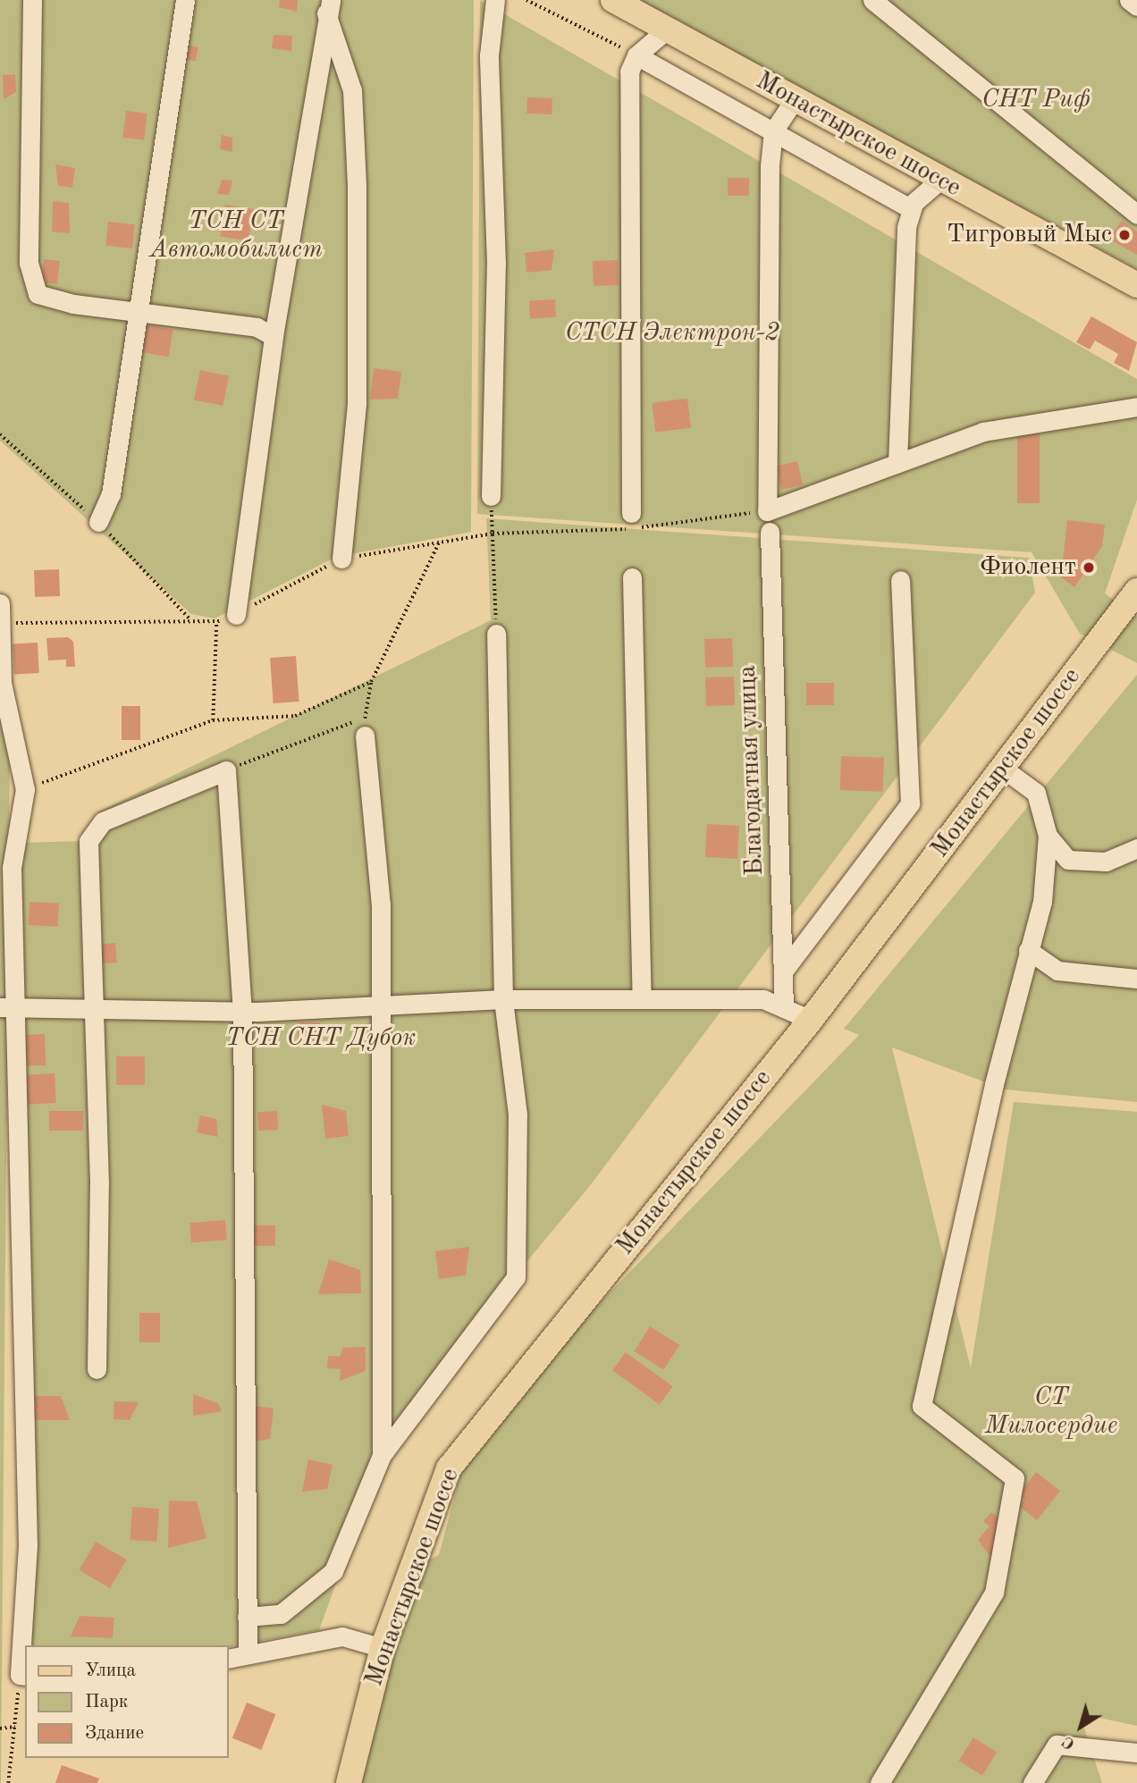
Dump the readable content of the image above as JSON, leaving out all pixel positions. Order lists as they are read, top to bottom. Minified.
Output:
{"streets":{"main road":["Монастырское шоссе"],"street":["Благодатная улица"]},"parks":["СНТ Риф","ТСН СТ Автомобилист","СТСН Электрон-2","ТСН СНТ Дубок","СТ Милосердие"],"places":["Тигровый Мыс","Фиолент"],"legend":["Улица","Парк","Здание"],"north":"bottom left"}
